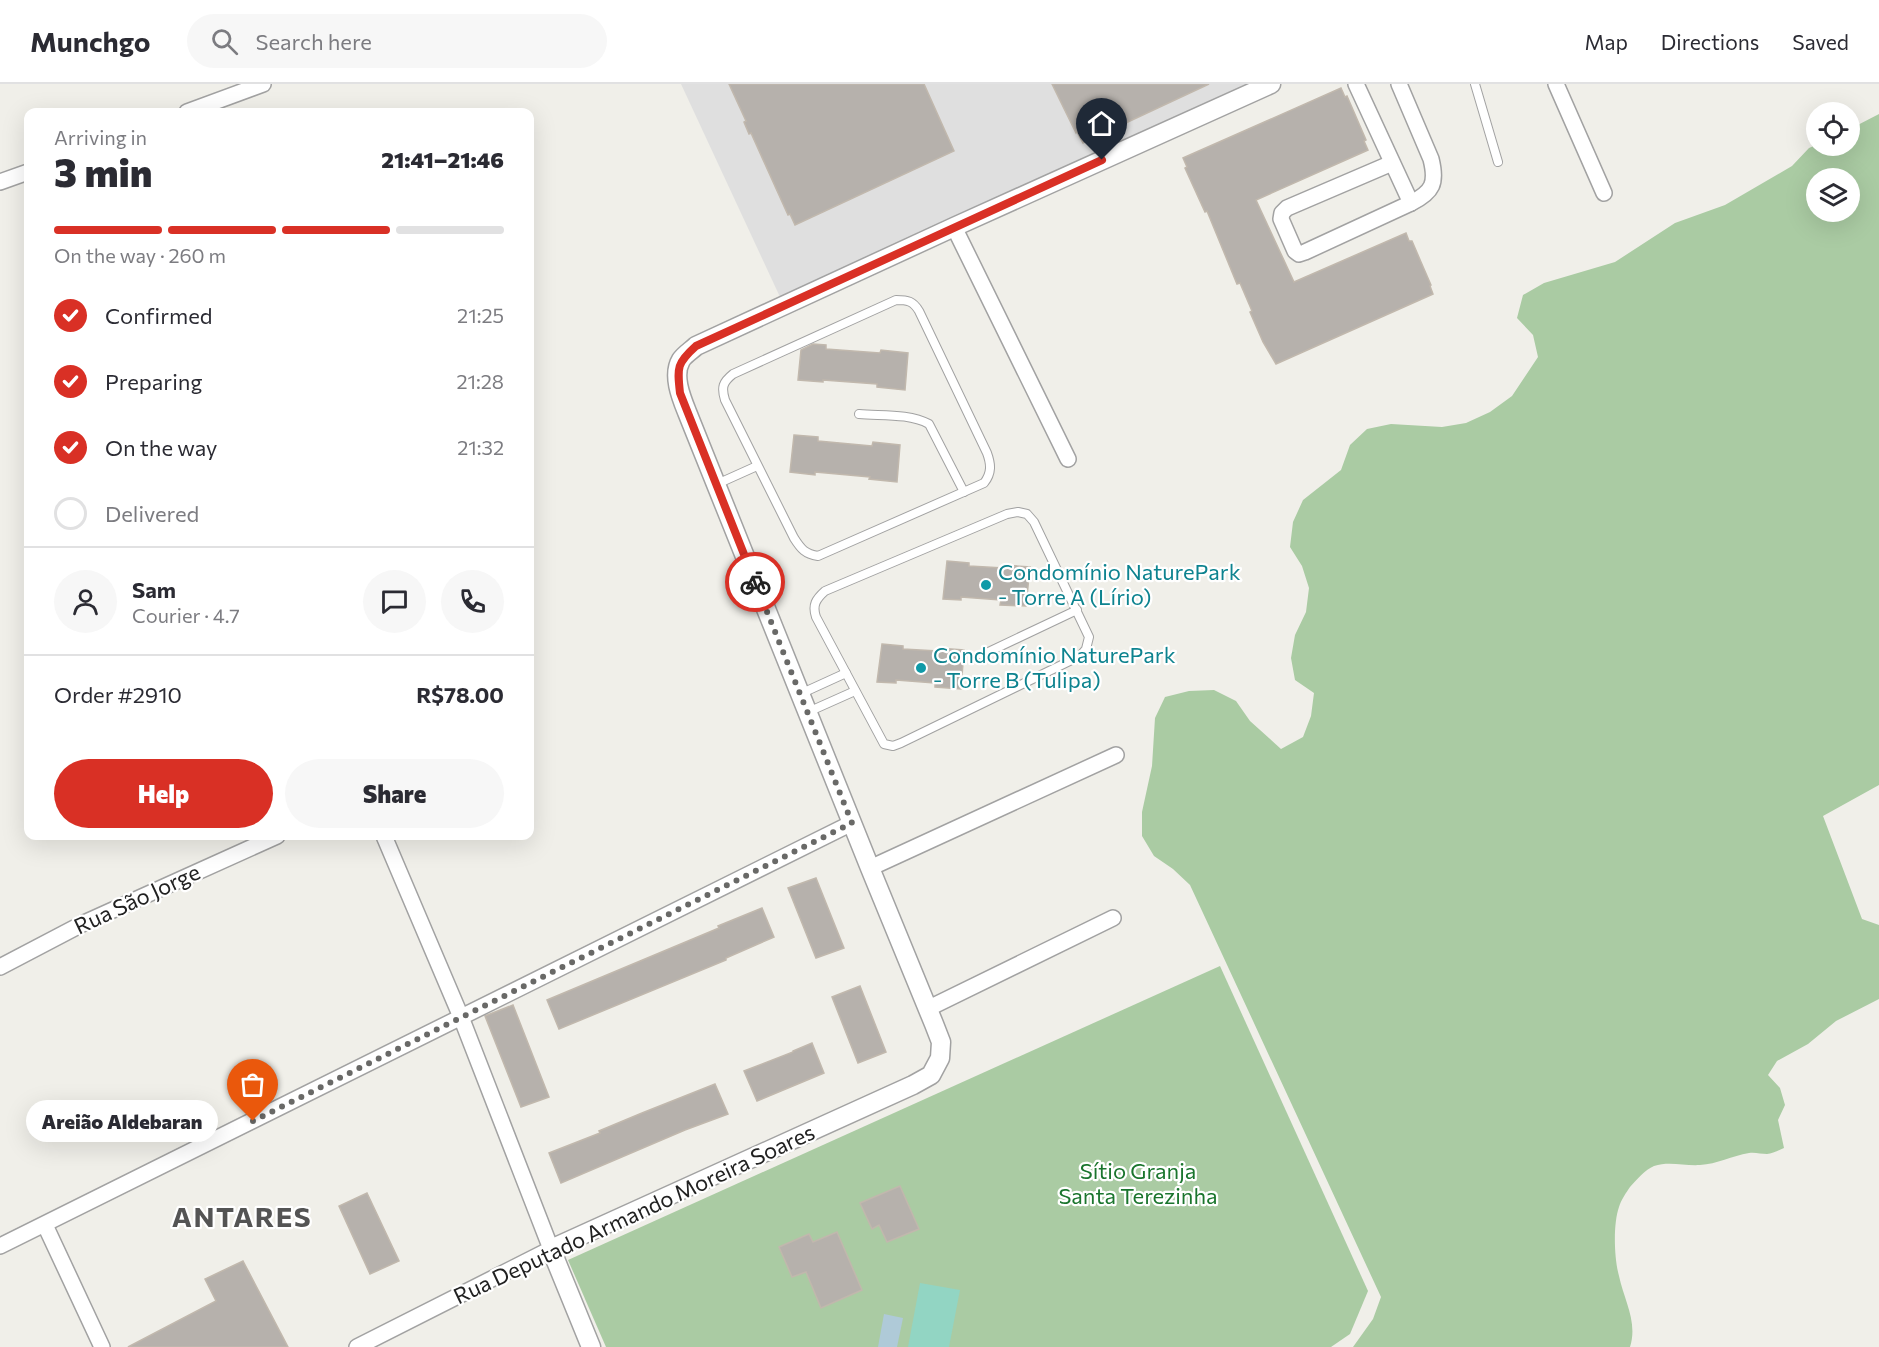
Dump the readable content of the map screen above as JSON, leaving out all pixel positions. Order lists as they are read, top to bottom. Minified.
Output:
{"streets":{"street":["Rua São Jorge","Rua Deputado Armando Moreira Soares"]},"districts":["ANTARES"],"parks":["Sítio Granja Santa Terezinha"],"places":["Condomínio NaturePark - Torre A (Lírio)","Condomínio NaturePark - Torre B (Tulipa)","Areião Aldebaran"],"page":{"header":"Munchgo","search":"Search here","nav":["Map","Directions","Saved"],"heading":["3 min","Arriving in","21:41–21:46"],"panel":["Sam","Courier · 4.7","Order #2910","R$78.00"],"bar":"On the way · 260 m","list":[["Confirmed","21:25"],["Preparing","21:28"],["On the way","21:32"],"Delivered"],"buttons":["Help","Share"],"bubble":"Areião Aldebaran"}}
